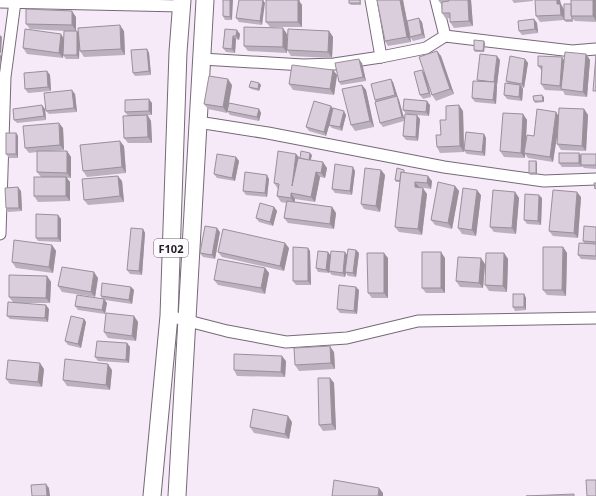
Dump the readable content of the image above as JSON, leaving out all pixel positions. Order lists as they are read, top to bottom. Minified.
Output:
{"streets":{"main road":["F102"]}}
